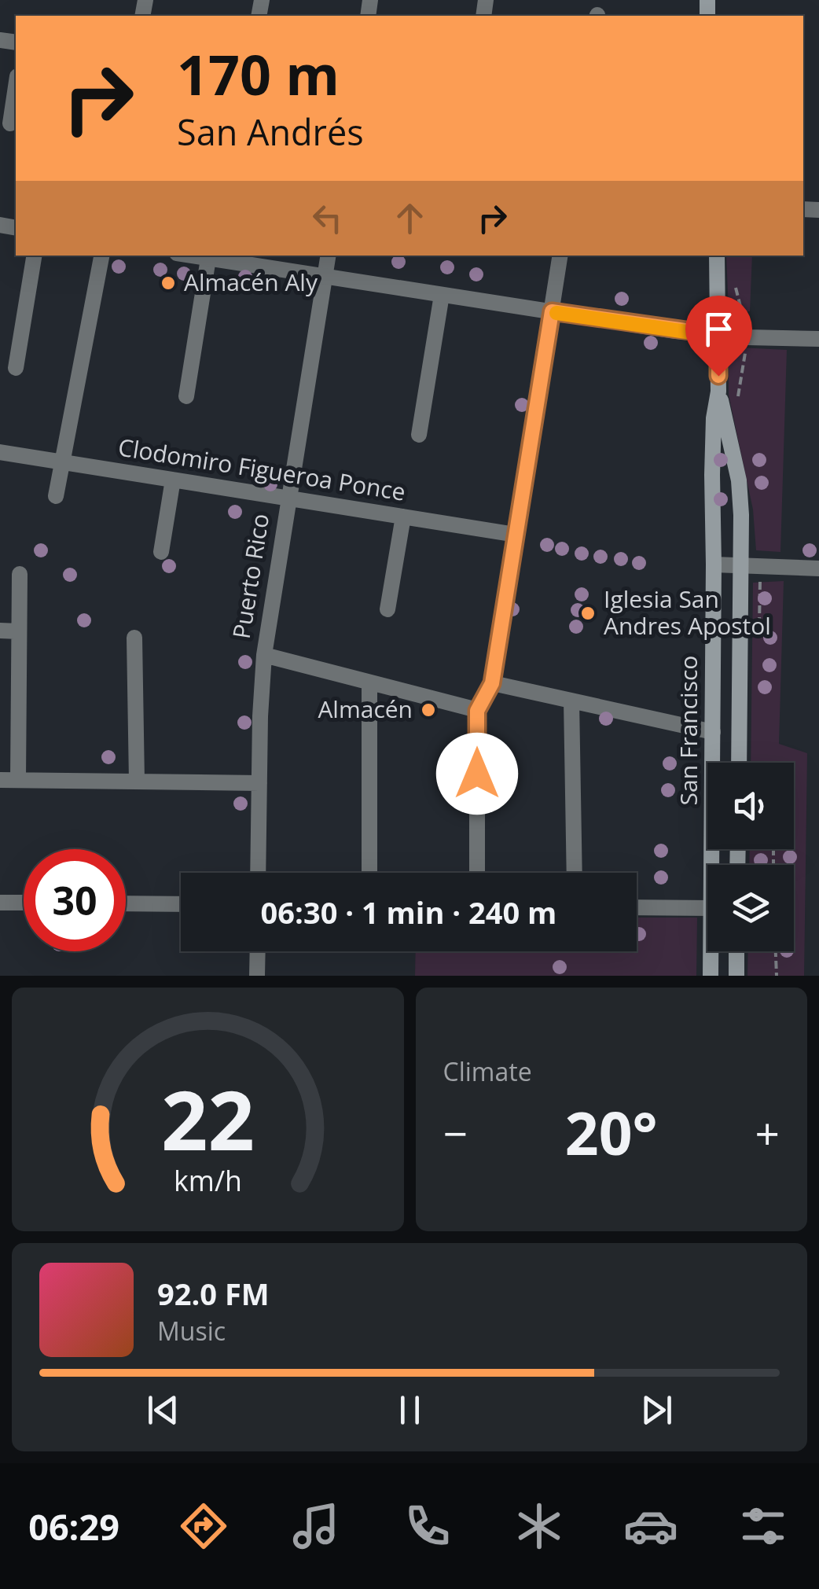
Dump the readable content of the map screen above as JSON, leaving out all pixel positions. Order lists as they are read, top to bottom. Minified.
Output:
{"streets":{"main road":["San Francisco"],"street":["Clodomiro Figueroa Ponce","Puerto Rico"]},"crossings":[["Clodomiro Figueroa Ponce","Puerto Rico"]],"places":["Almacén Aly","Iglesia San Andres Apostol","Almacén"],"page":{"turn":["170 m","San Andrés"],"limit":"30","trip":"06:30 · 1 min · 240 m","tile":"Climate","heat":["−","20°","+"],"song":["92.0 FM","Music"],"tabs":"06:29","gauge":["22","km/h"]}}
